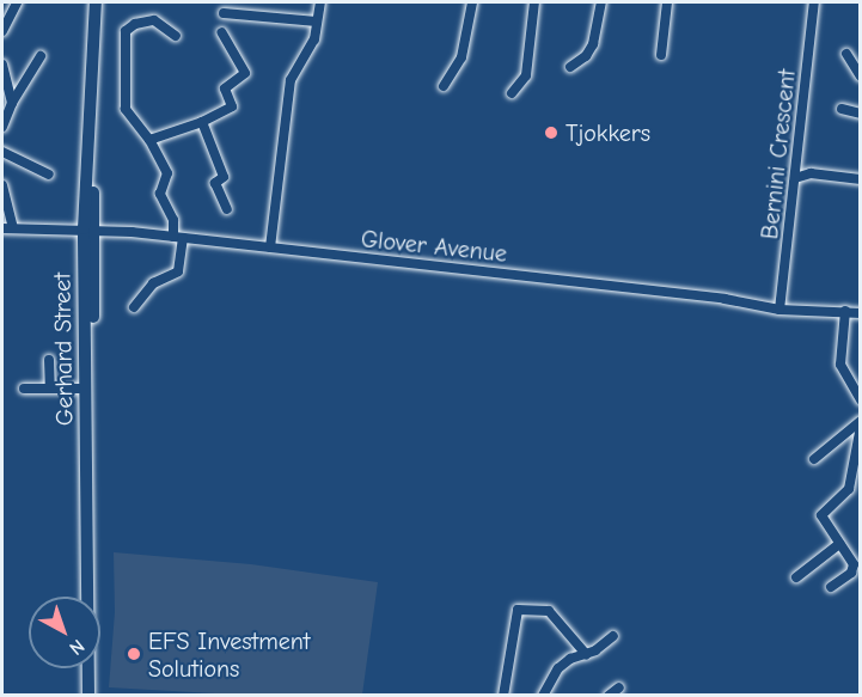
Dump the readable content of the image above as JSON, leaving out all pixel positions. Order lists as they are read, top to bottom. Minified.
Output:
{"streets":{"street":["Bernini Crescent","Glover Avenue","Gerhard Street"]},"crossings":[["Bernini Crescent","Glover Avenue"],["Glover Avenue","Gerhard Street"]],"places":["Tjokkers","EFS Investment Solutions"],"north":"bottom right"}
